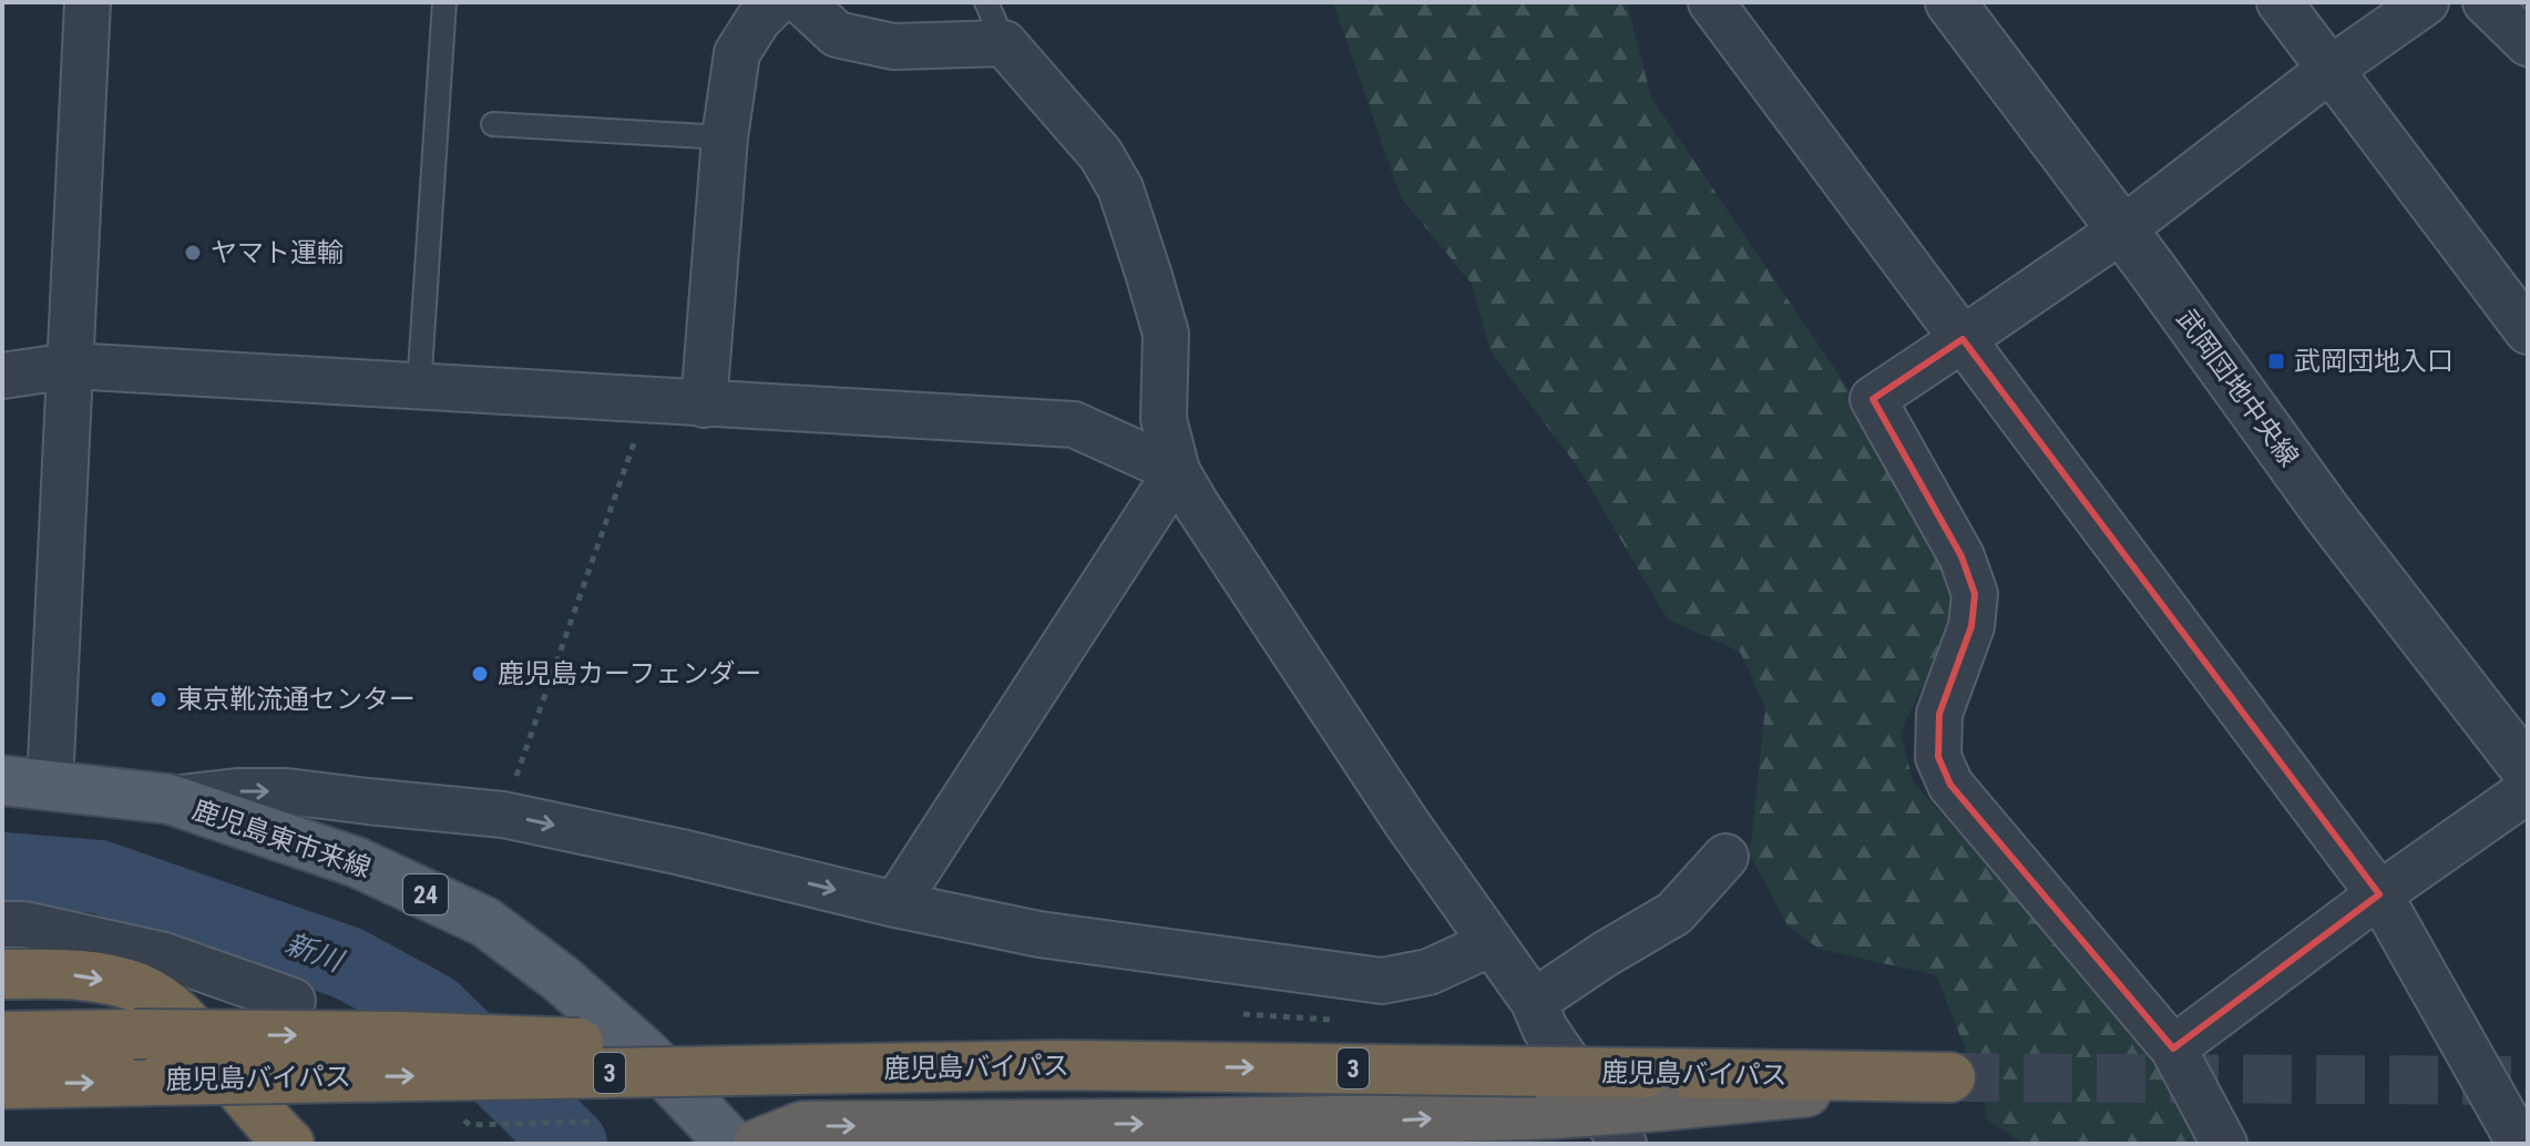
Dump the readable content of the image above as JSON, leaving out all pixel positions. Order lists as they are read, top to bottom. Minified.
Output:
{"streets":{"highway":["鹿児島バイパス","3"],"main road":["鹿児島東市来線","24"],"street":["武岡団地中央線"]},"water":["新川"],"places":{"other":["ヤマト運輸","鹿児島カーフェンダー","東京靴流通センター"],"transit":["武岡団地入口"]}}
